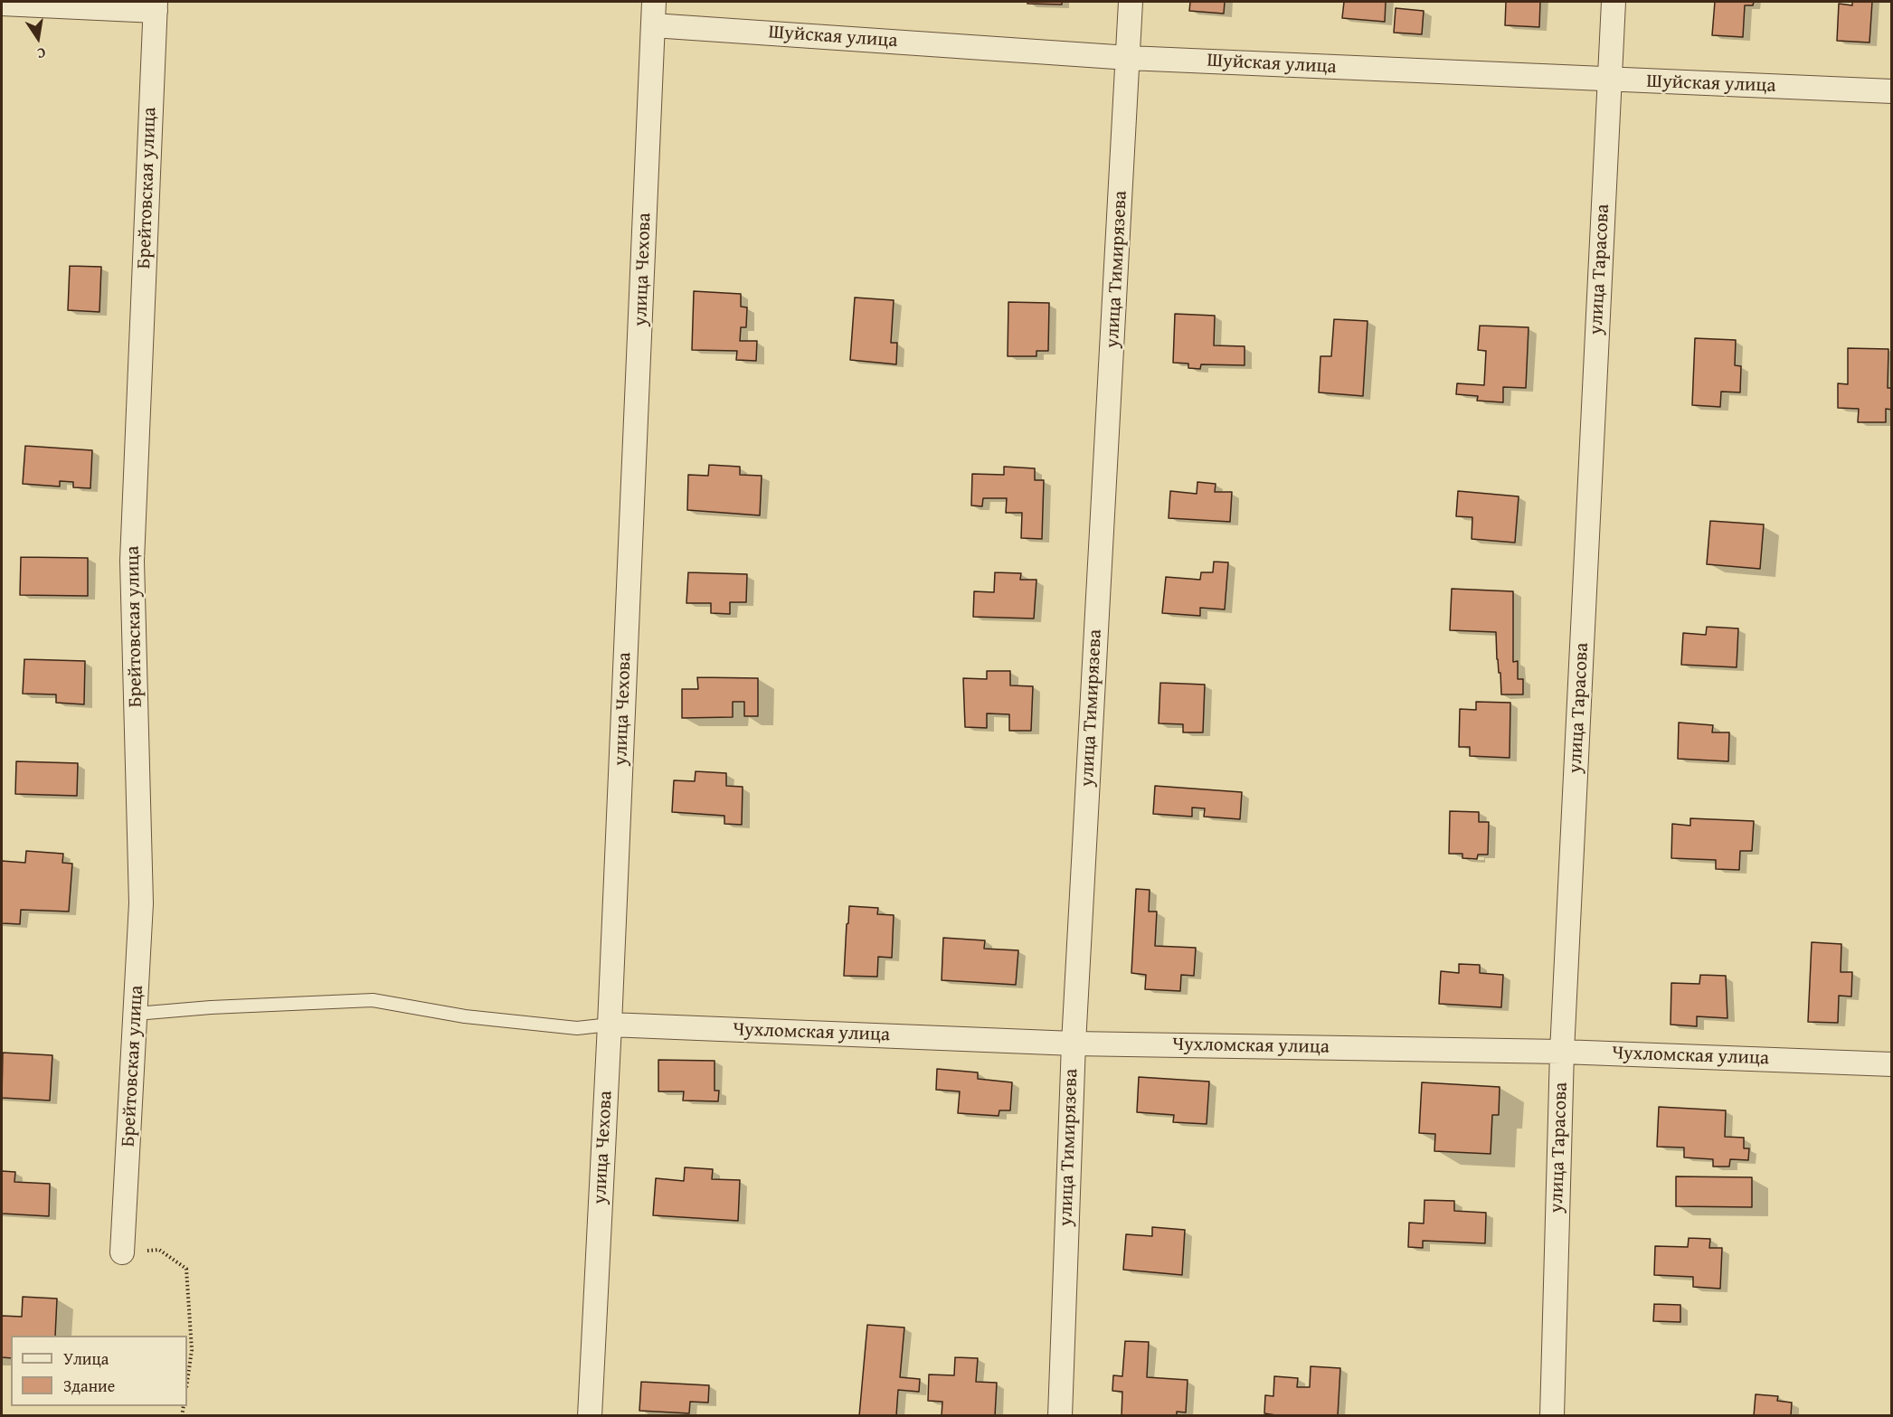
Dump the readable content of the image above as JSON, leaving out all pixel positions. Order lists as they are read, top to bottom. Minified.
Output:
{"streets":{"street":["Шуйская улица","Брейтовская улица","улица Чехова","улица Тимирязева","улица Тарасова","Чухломская улица"]},"crossings":[["Шуйская улица","улица Чехова"],["Шуйская улица","улица Тимирязева"],["Шуйская улица","улица Тарасова"],["улица Чехова","Чухломская улица"],["улица Тимирязева","Чухломская улица"],["улица Тарасова","Чухломская улица"]],"legend":["Улица","Здание"],"north":"bottom"}
